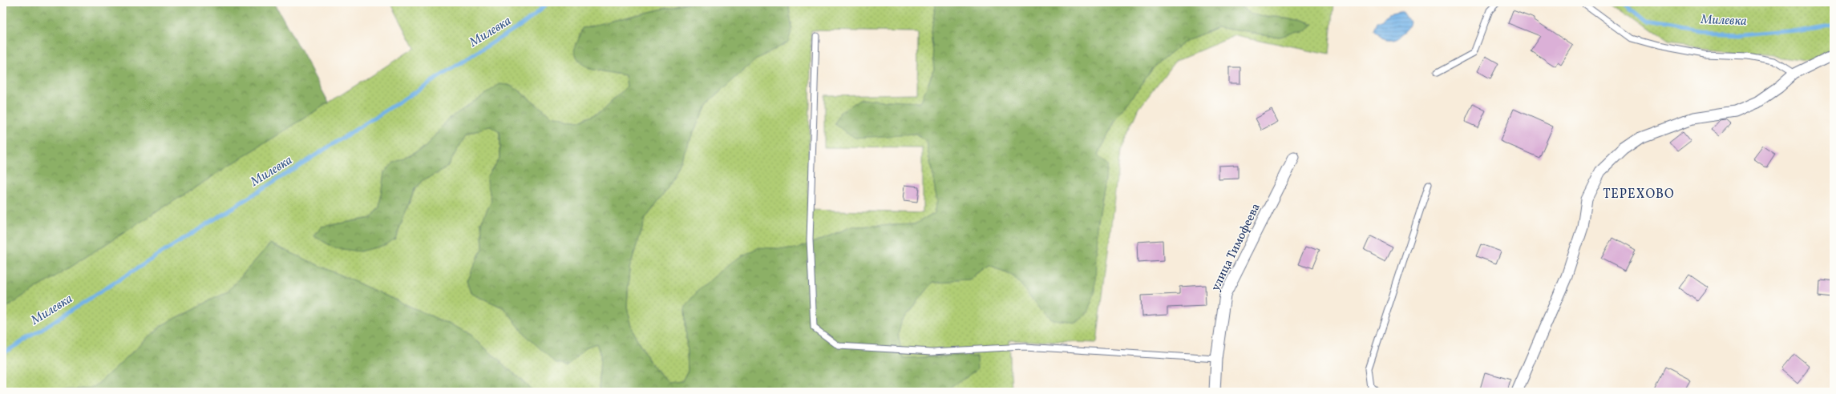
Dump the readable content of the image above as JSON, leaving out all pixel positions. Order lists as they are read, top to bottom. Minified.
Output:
{"streets":{"street":["улица Тимофеева"]},"districts":["ТЕРЕХОВО"],"water":["Милевка"]}
